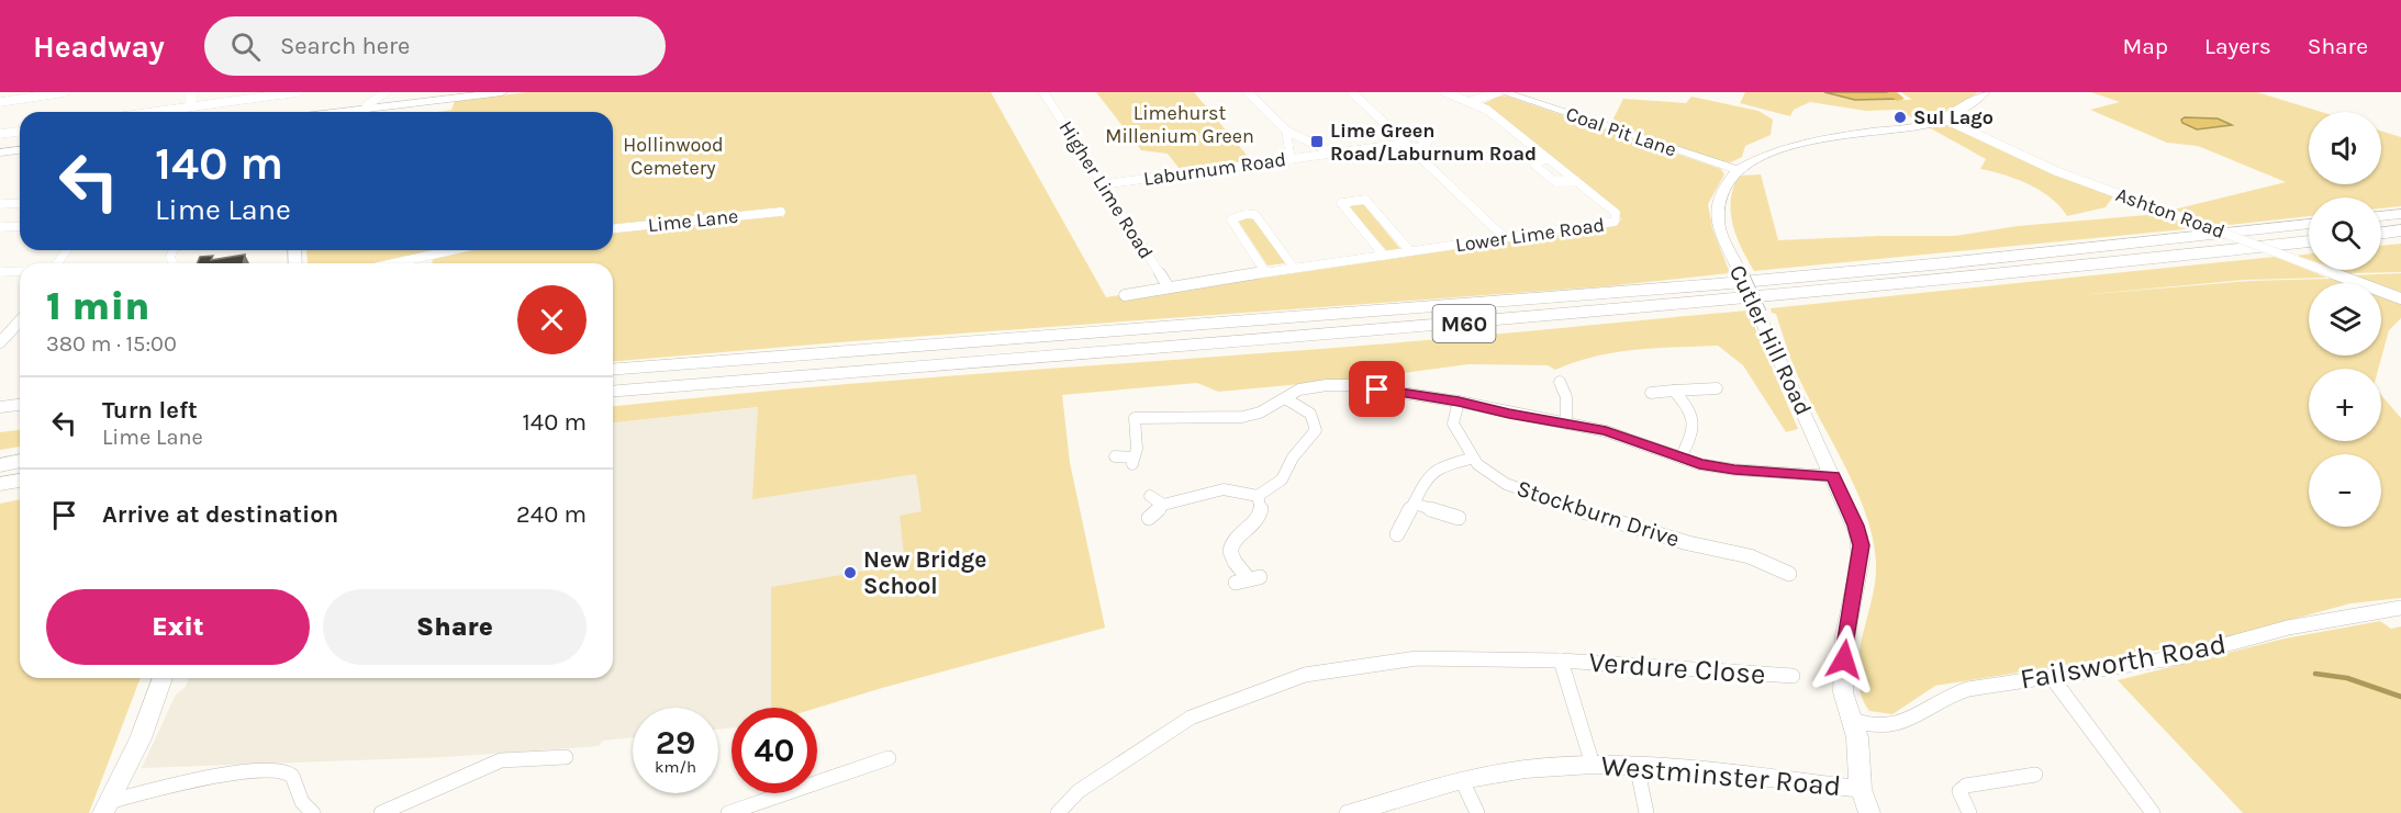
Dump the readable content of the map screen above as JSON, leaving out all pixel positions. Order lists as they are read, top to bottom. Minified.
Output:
{"streets":{"highway":["M60"],"street":["Coal Pit Lane","Laburnum Road","Higher Lime Road","Ashton Road","Lime Lane","Lower Lime Road","Cutler Hill Road","Stockburn Drive","Failsworth Road","Verdure Close","Westminster Road"]},"crossings":[["Coal Pit Lane","Cutler Hill Road"],["Laburnum Road","Higher Lime Road"],["Higher Lime Road","Lower Lime Road"],["Ashton Road","Cutler Hill Road"],["Cutler Hill Road","Failsworth Road"],["Cutler Hill Road","Westminster Road"]],"parks":["Limehurst Millenium Green","Hollinwood Cemetery"],"places":{"other":["Sul Lago","New Bridge School"],"transit":["Lime Green Road/Laburnum Road"]},"page":{"header":"Headway","search":"Search here","nav":["Map","Layers","Share"],"map_buttons":["+","−"],"turn":["140 m","Lime Lane"],"heading":["1 min","380 m · 15:00"],"list":[{"name":"Turn left","note":"Lime Lane","value":"140 m"},{"name":"Arrive at destination","value":"240 m"}],"buttons":["Exit","Share"],"speed":"29 km/h","limit":"40"}}
